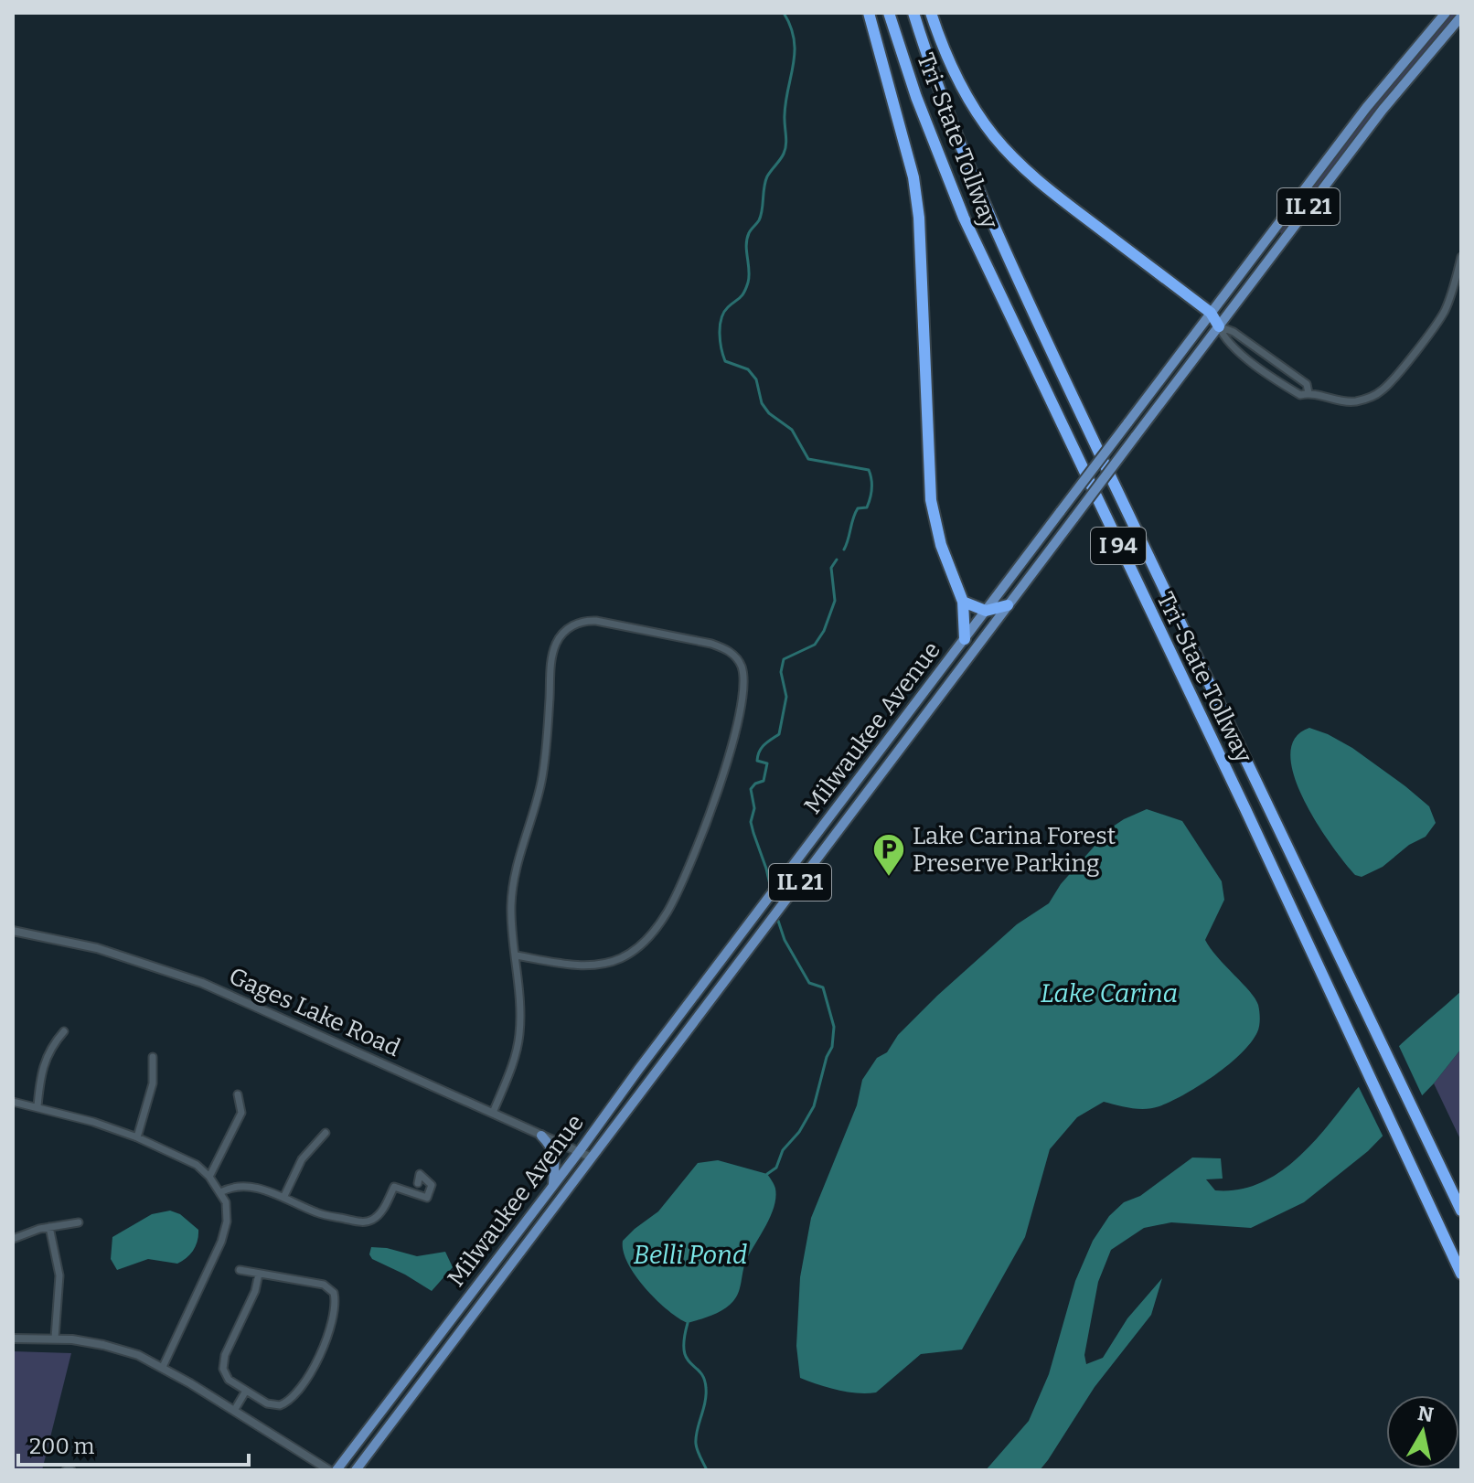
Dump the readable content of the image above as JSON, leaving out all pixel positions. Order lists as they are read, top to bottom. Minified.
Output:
{"streets":{"highway":["Tri-State Tollway","I 94"],"main road":["IL 21","Milwaukee Avenue"],"street":["Gages Lake Road"]},"crossings":[["Milwaukee Avenue","Gages Lake Road"]],"water":["Lake Carina","Belli Pond"],"places":{"parking":["Lake Carina Forest Preserve Parking"]},"scale_bar":"200 m","north":"top"}
